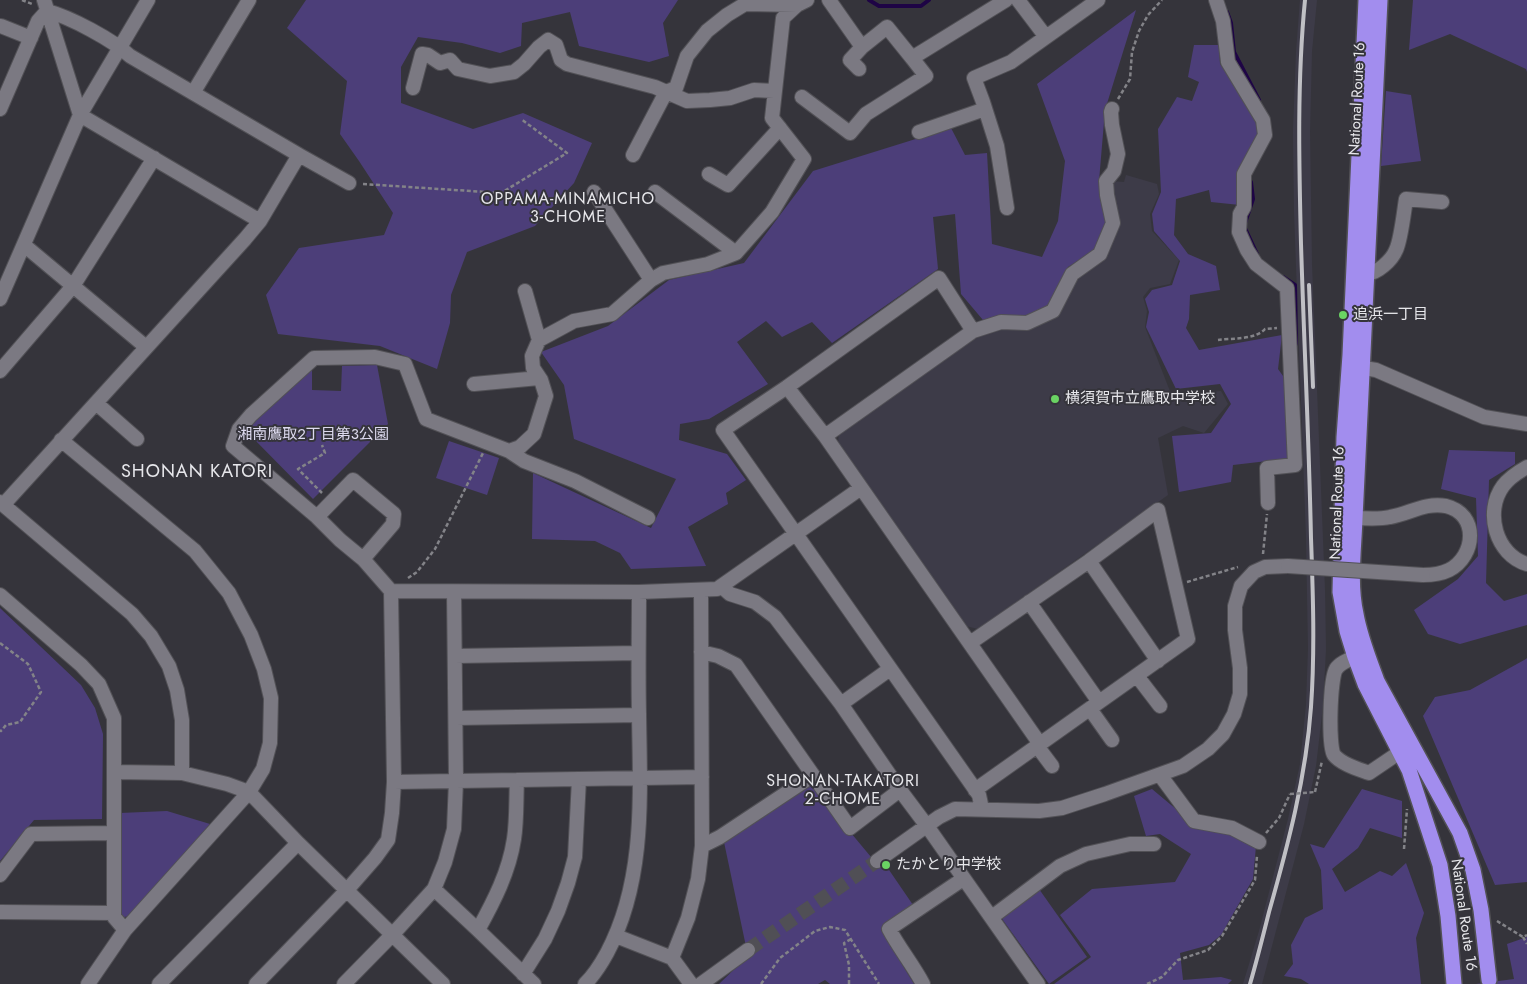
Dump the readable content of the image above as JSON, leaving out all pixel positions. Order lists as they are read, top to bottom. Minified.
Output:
{"streets":{"highway":["National Route 16"]},"districts":["OPPAMA-MINAMICHO 3-CHOME","SHONAN KATORI","SHONAN-TAKATORI 2-CHOME"],"parks":["湘南鷹取2丁目第3公園"],"places":["追浜一丁目","横須賀市立鷹取中学校","たかとり中学校"]}
